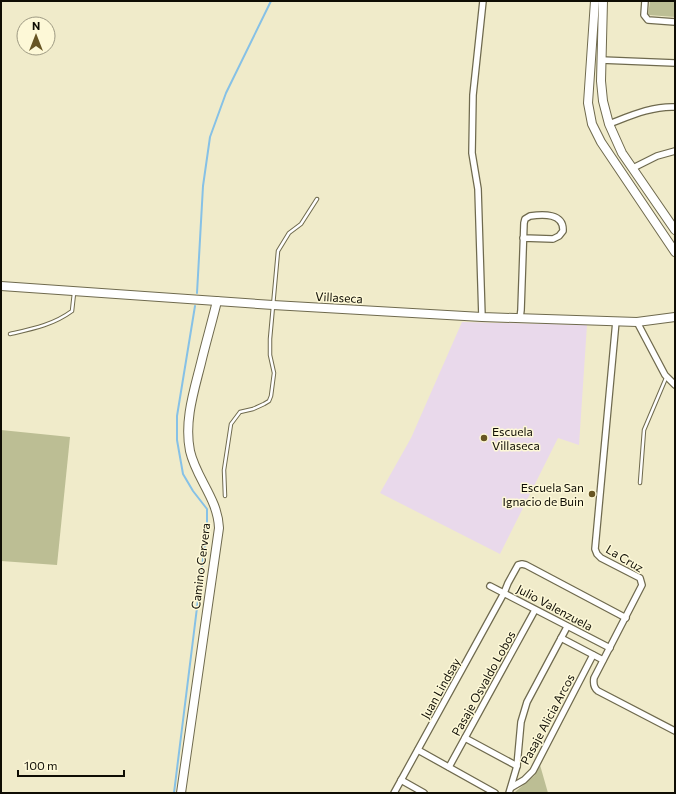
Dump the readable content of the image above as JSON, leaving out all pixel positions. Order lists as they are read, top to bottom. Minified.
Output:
{"streets":{"street":["Villaseca","La Cruz","Camino Cervera","Julio Valenzuela","Pasaje Osvaldo Lobos","Juan Lindsay","Pasaje Alicia Arcos"]},"crossings":[["Villaseca","La Cruz"],["Villaseca","Camino Cervera"],["La Cruz","Julio Valenzuela"],["La Cruz","Juan Lindsay"],["Julio Valenzuela","Pasaje Osvaldo Lobos"],["Julio Valenzuela","Juan Lindsay"],["Julio Valenzuela","Pasaje Alicia Arcos"]],"places":["Escuela Villaseca","Escuela San Ignacio de Buin"],"scale_bar":"100 m","north":"top"}
